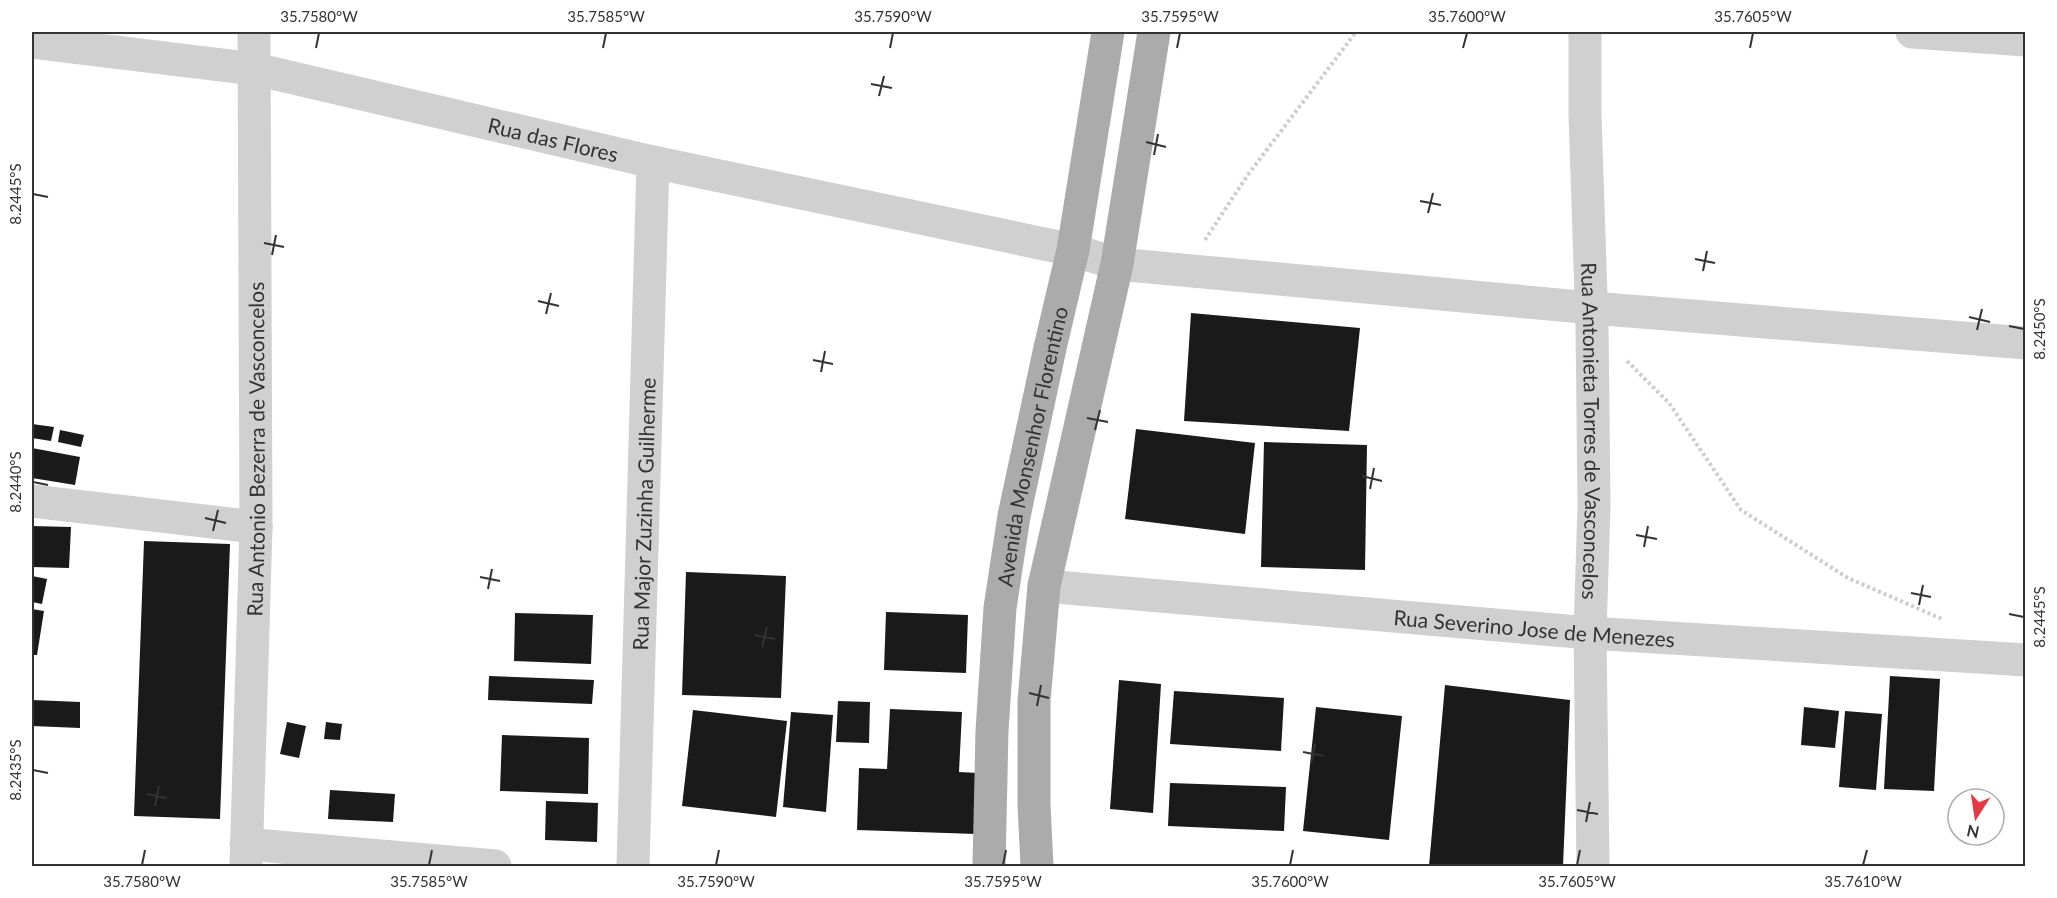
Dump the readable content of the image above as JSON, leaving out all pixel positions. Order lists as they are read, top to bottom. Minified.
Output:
{"streets":{"main road":["Avenida Monsenhor Florentino"],"street":["Rua das Flores","Rua Antonieta Torres de Vasconcelos","Rua Antonio Bezerra de Vasconcelos","Rua Major Zuzinha Guilherme","Rua Severino Jose de Menezes"]},"crossings":[["Rua das Flores","Rua Antonieta Torres de Vasconcelos"],["Rua das Flores","Avenida Monsenhor Florentino"],["Rua das Flores","Rua Antonio Bezerra de Vasconcelos"],["Rua das Flores","Rua Major Zuzinha Guilherme"],["Rua Antonieta Torres de Vasconcelos","Rua Severino Jose de Menezes"],["Avenida Monsenhor Florentino","Rua Severino Jose de Menezes"]],"north":"bottom","coordinates":["35.7580°W","35.7585°W","35.7590°W","35.7595°W","35.7600°W","35.7605°W","8.2445°S","8.2450°S","8.2440°S","8.2435°S","35.7610°W"]}
